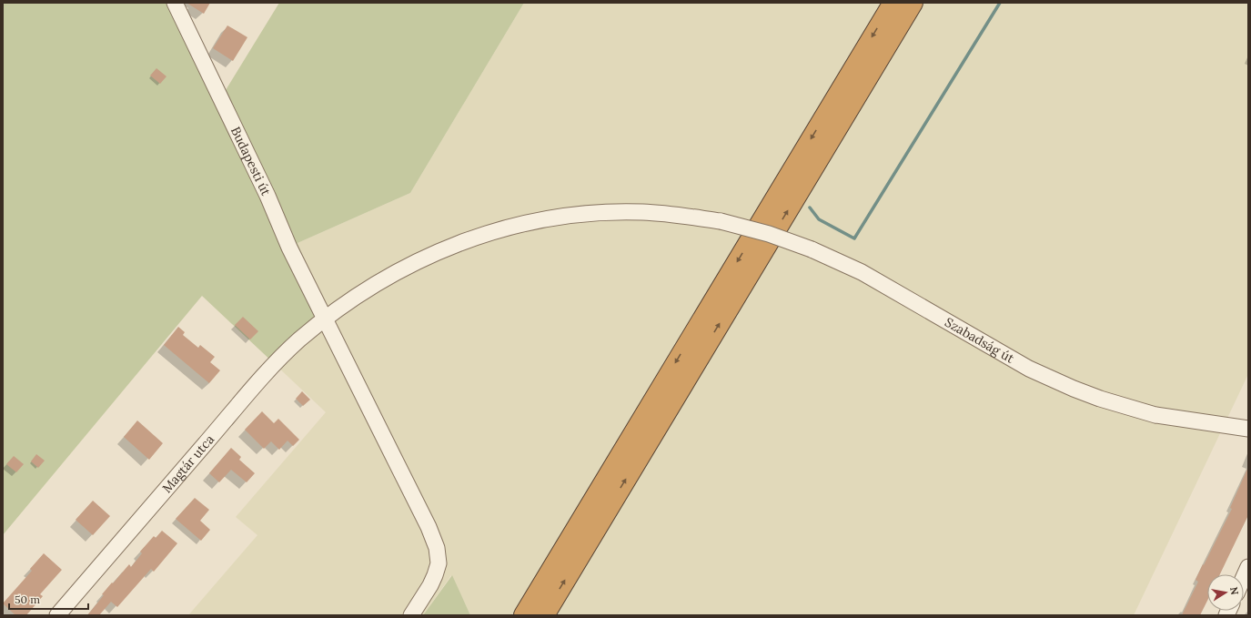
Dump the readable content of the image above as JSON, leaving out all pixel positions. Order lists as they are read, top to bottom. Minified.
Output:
{"streets":{"street":["Budapesti út","Szabadság út","Magtár utca"]},"crossings":[["Budapesti út","Magtár utca"],["Szabadság út","Magtár utca"]],"scale_bar":"50 m","north":"right"}
